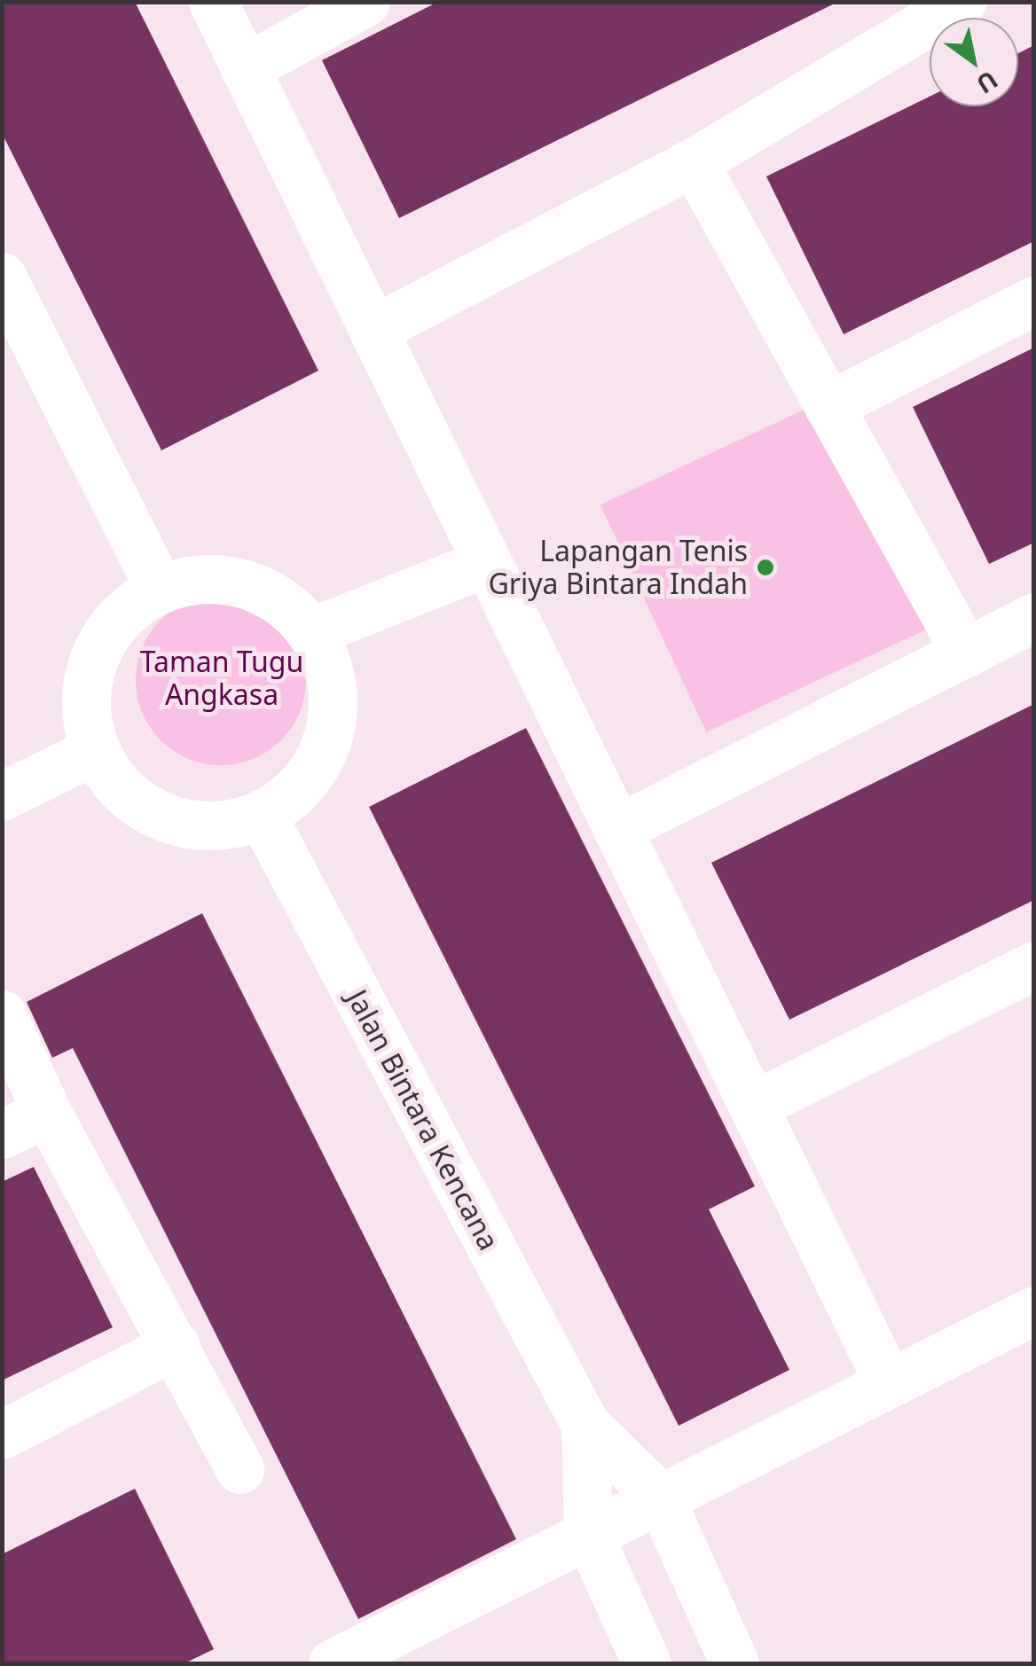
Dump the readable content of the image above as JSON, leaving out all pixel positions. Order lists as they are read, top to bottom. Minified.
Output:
{"streets":{"street":["Jalan Bintara Kencana"]},"parks":["Taman Tugu Angkasa"],"places":["Lapangan Tenis Griya Bintara Indah"],"north":"bottom right"}
